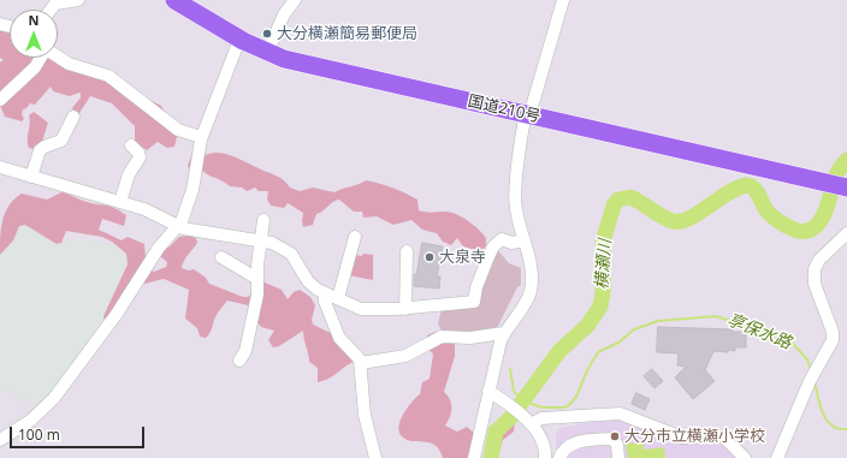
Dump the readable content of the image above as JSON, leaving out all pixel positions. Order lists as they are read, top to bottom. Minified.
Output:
{"streets":{"highway":["国道210号"]},"water":["横瀬川","享保水路"],"places":["大分横瀬簡易郵便局","大泉寺","大分市立横瀬小学校"],"scale_bar":"100 m","north":"top"}
